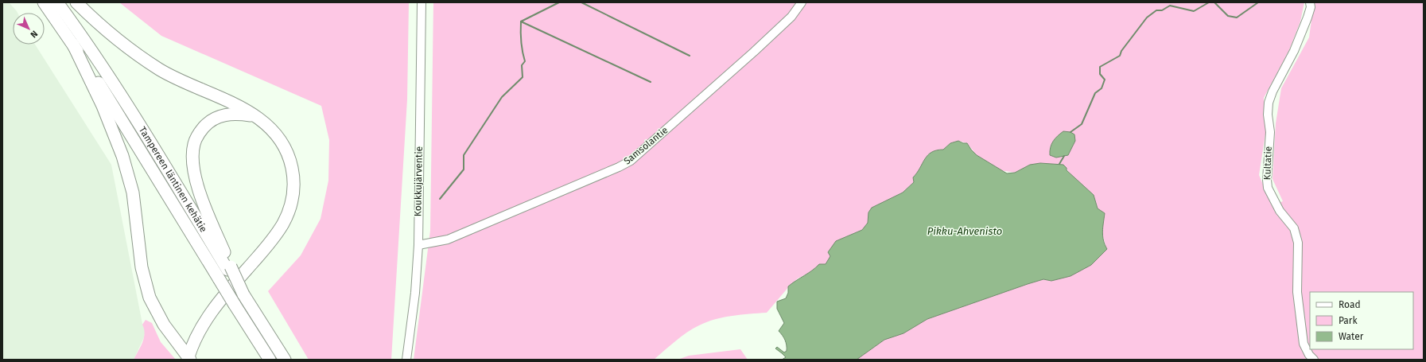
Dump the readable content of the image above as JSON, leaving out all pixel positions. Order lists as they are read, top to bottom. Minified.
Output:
{"streets":{"highway":["Tampereen läntinen kehätie"],"street":["Samsolantie","Kultatie","Koukkujärventie"]},"crossings":[["Samsolantie","Koukkujärventie"]],"water":["Pikku-Ahvenisto"],"legend":["Road","Park","Water"],"north":"bottom right"}
